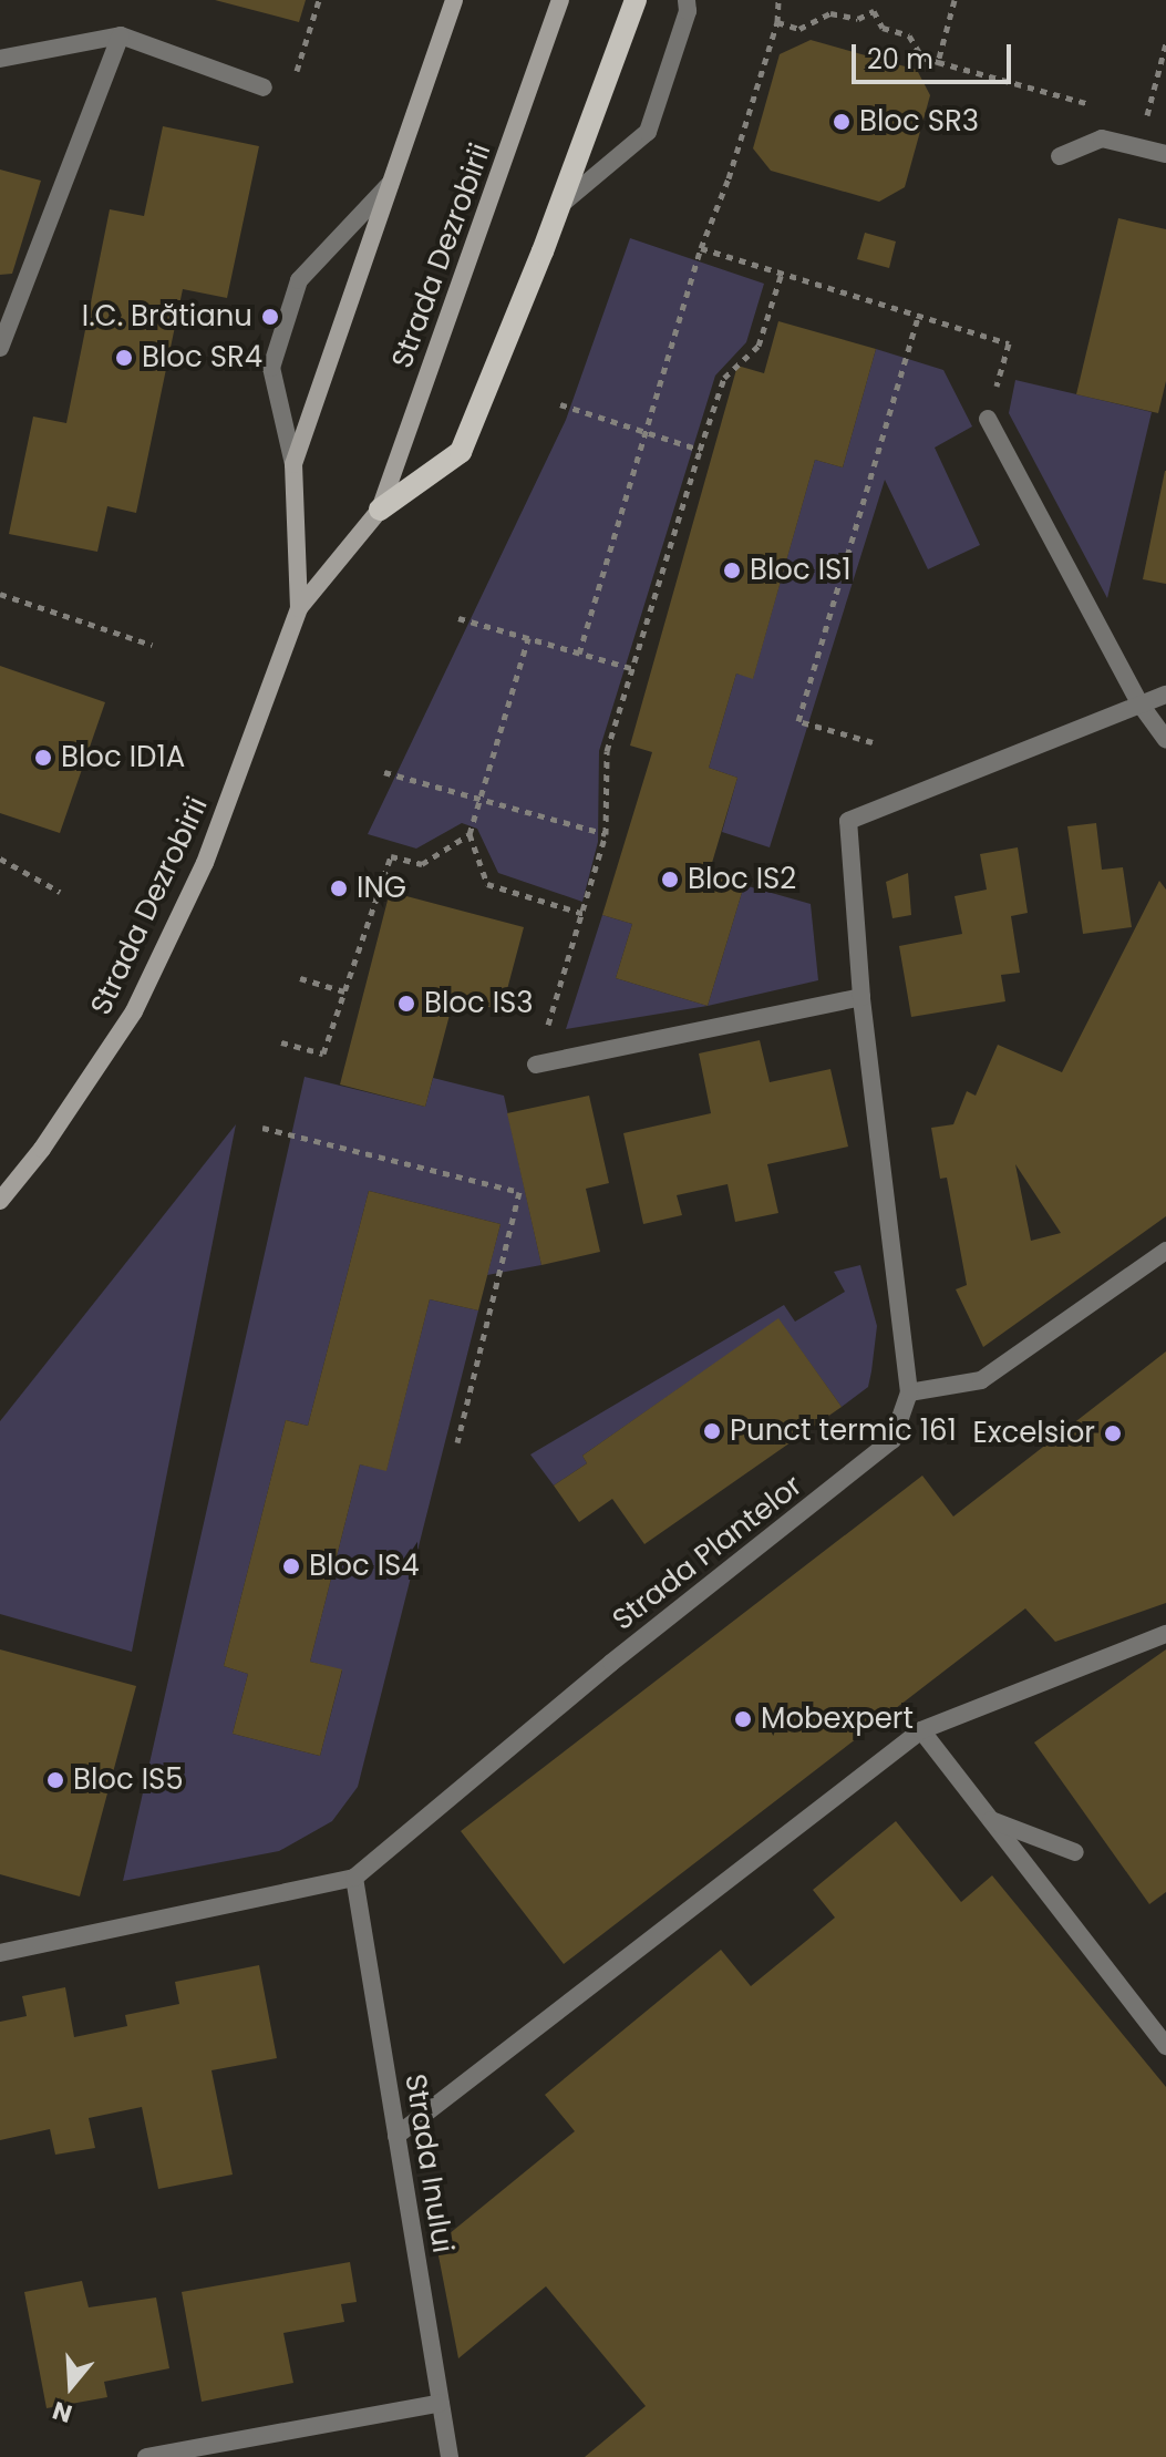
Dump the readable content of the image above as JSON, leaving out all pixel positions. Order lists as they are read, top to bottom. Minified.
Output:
{"streets":{"main road":["Strada Dezrobirii"],"street":["Strada Plantelor","Strada Inului"]},"crossings":[["Strada Plantelor","Strada Inului"]],"places":["Bloc SR3","I.C. Brătianu","Bloc SR4","Bloc IS1","Bloc ID1A","Bloc IS2","ING","Bloc IS3","Punct termic 161","Excelsior","Bloc IS4","Mobexpert","Bloc IS5"],"scale_bar":"20 m","north":"bottom"}
